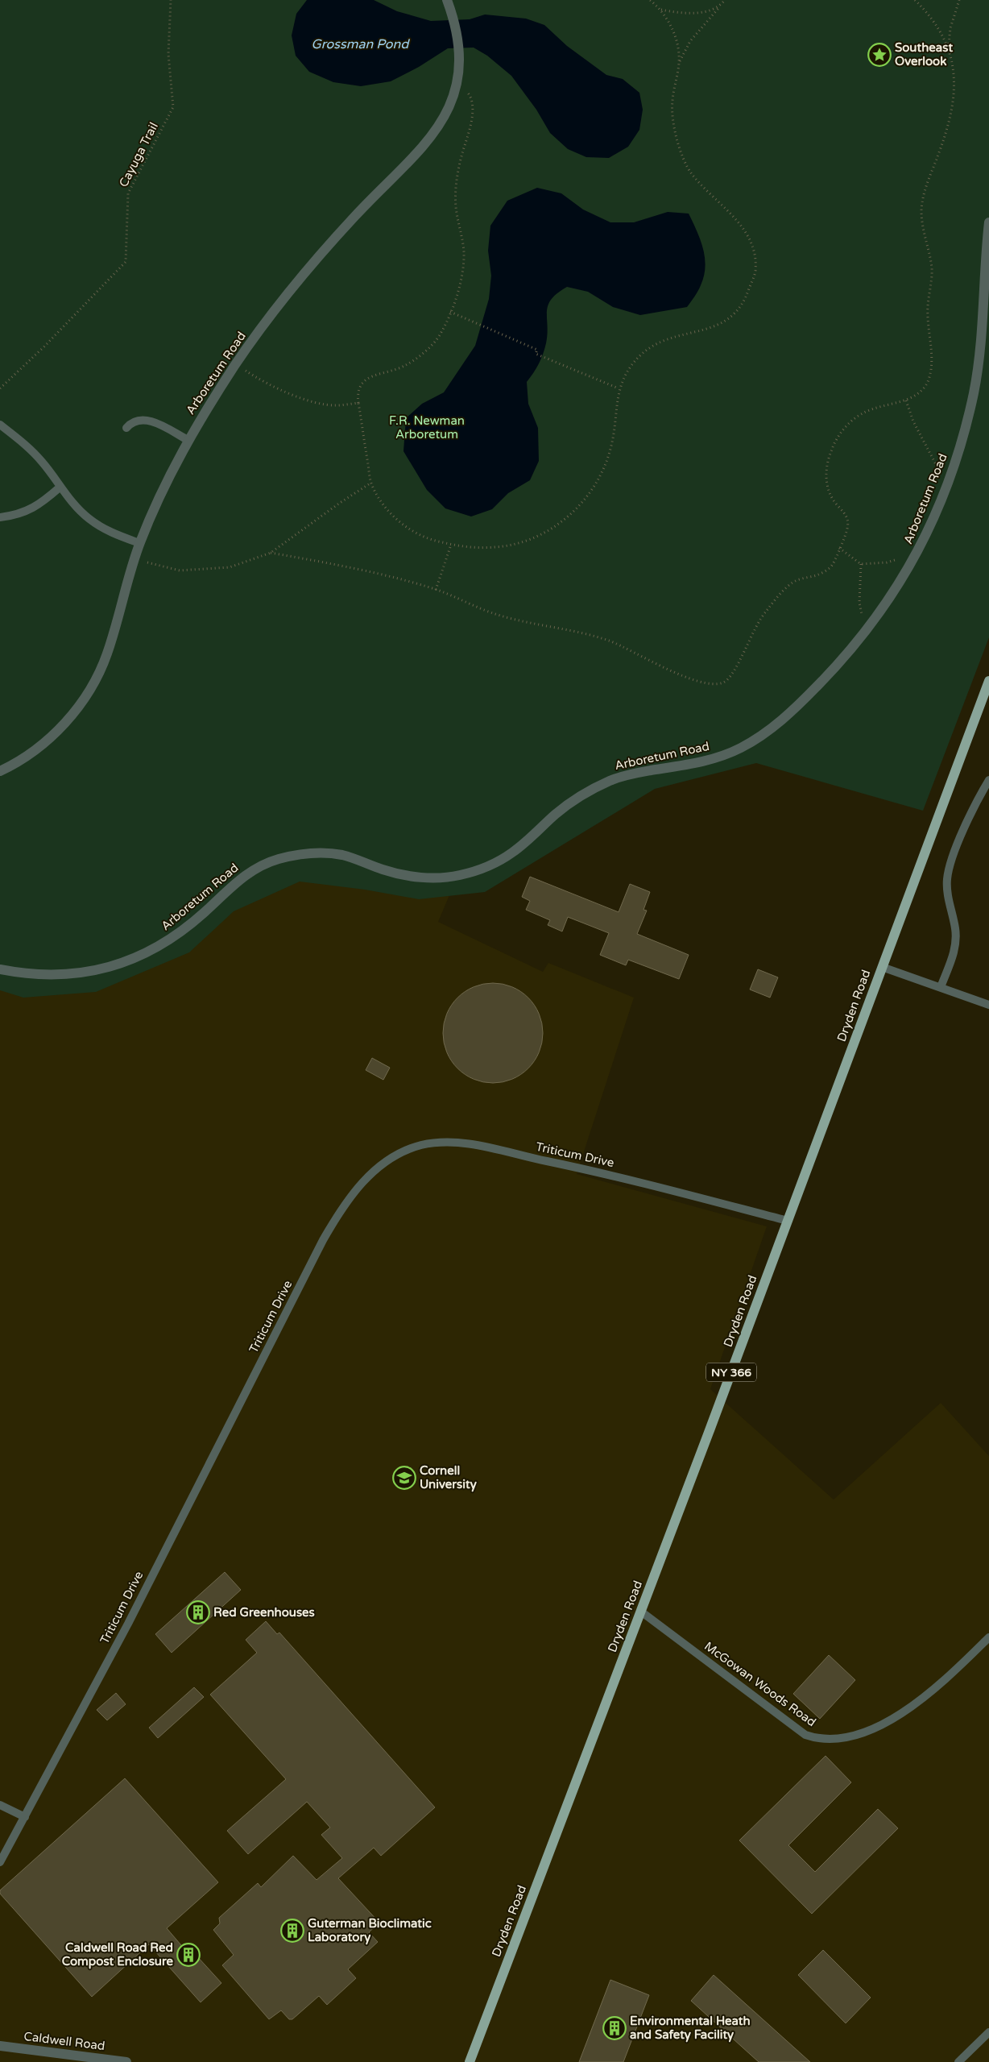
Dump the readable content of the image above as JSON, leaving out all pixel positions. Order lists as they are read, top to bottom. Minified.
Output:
{"streets":{"main road":["Dryden Road","NY 366"],"street":["Arboretum Road","Caldwell Road"],"lane":["Triticum Drive","McGowan Woods Road"],"path":["Cayuga Trail"]},"crossings":[["Dryden Road","Triticum Drive"],["Dryden Road","McGowan Woods Road"]],"water":["Grossman Pond"],"parks":["F.R. Newman Arboretum"],"places":{"place":["Southeast Overlook"],"school or university":["Cornell University"],"building":["Red Greenhouses","Guterman Bioclimatic Laboratory","Caldwell Road Red Compost Enclosure","Environmental Heath and Safety Facility"]}}
